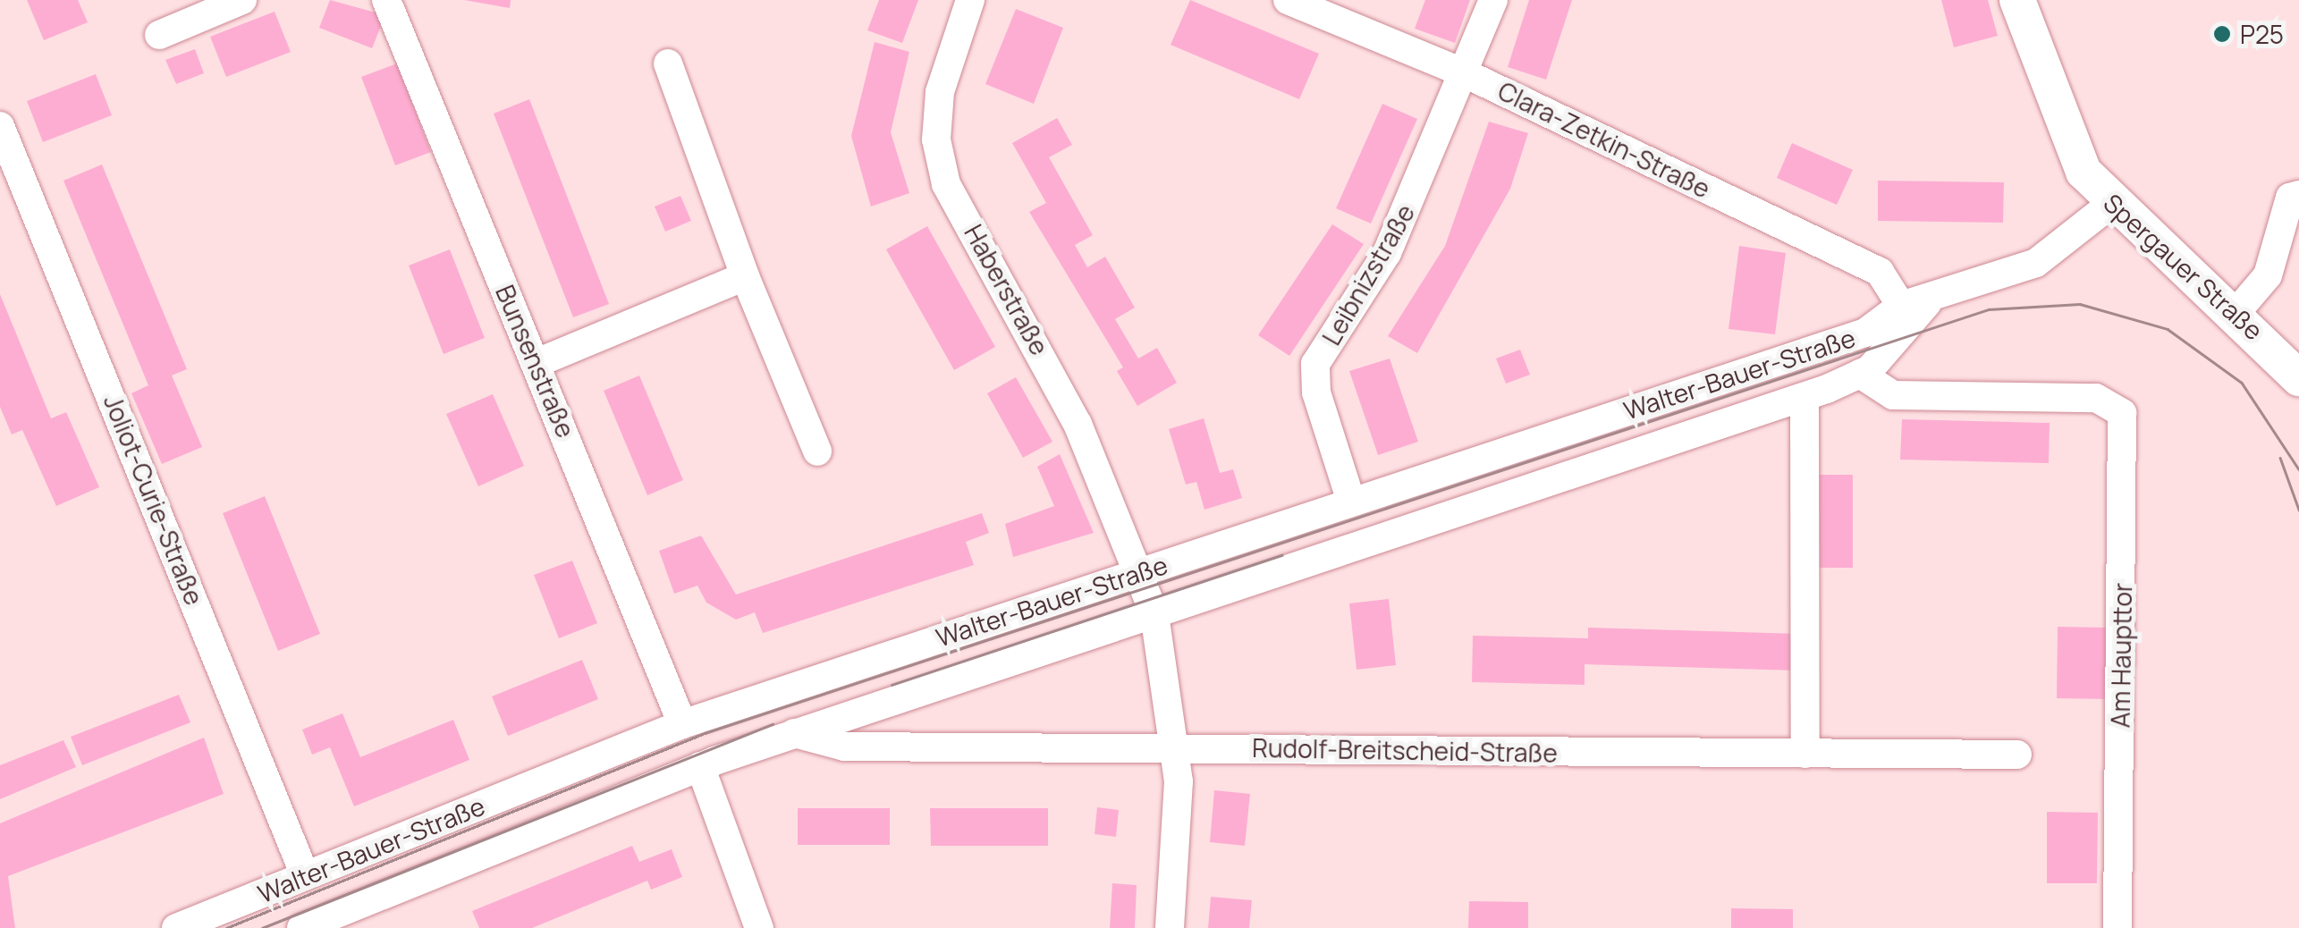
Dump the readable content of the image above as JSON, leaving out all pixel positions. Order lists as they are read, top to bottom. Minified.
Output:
{"streets":{"main road":["Spergauer Straße"],"street":["Clara-Zetkin-Straße","Leibnizstraße","Haberstraße","Bunsenstraße","Walter-Bauer-Straße","Joliot-Curie-Straße","Am Haupttor","Rudolf-Breitscheid-Straße"]},"crossings":[["Clara-Zetkin-Straße","Leibnizstraße"],["Clara-Zetkin-Straße","Walter-Bauer-Straße"],["Spergauer Straße","Walter-Bauer-Straße"],["Leibnizstraße","Walter-Bauer-Straße"],["Haberstraße","Walter-Bauer-Straße"],["Haberstraße","Rudolf-Breitscheid-Straße"],["Bunsenstraße","Walter-Bauer-Straße"],["Walter-Bauer-Straße","Joliot-Curie-Straße"],["Walter-Bauer-Straße","Am Haupttor"],["Walter-Bauer-Straße","Rudolf-Breitscheid-Straße"]],"places":["P25"]}
